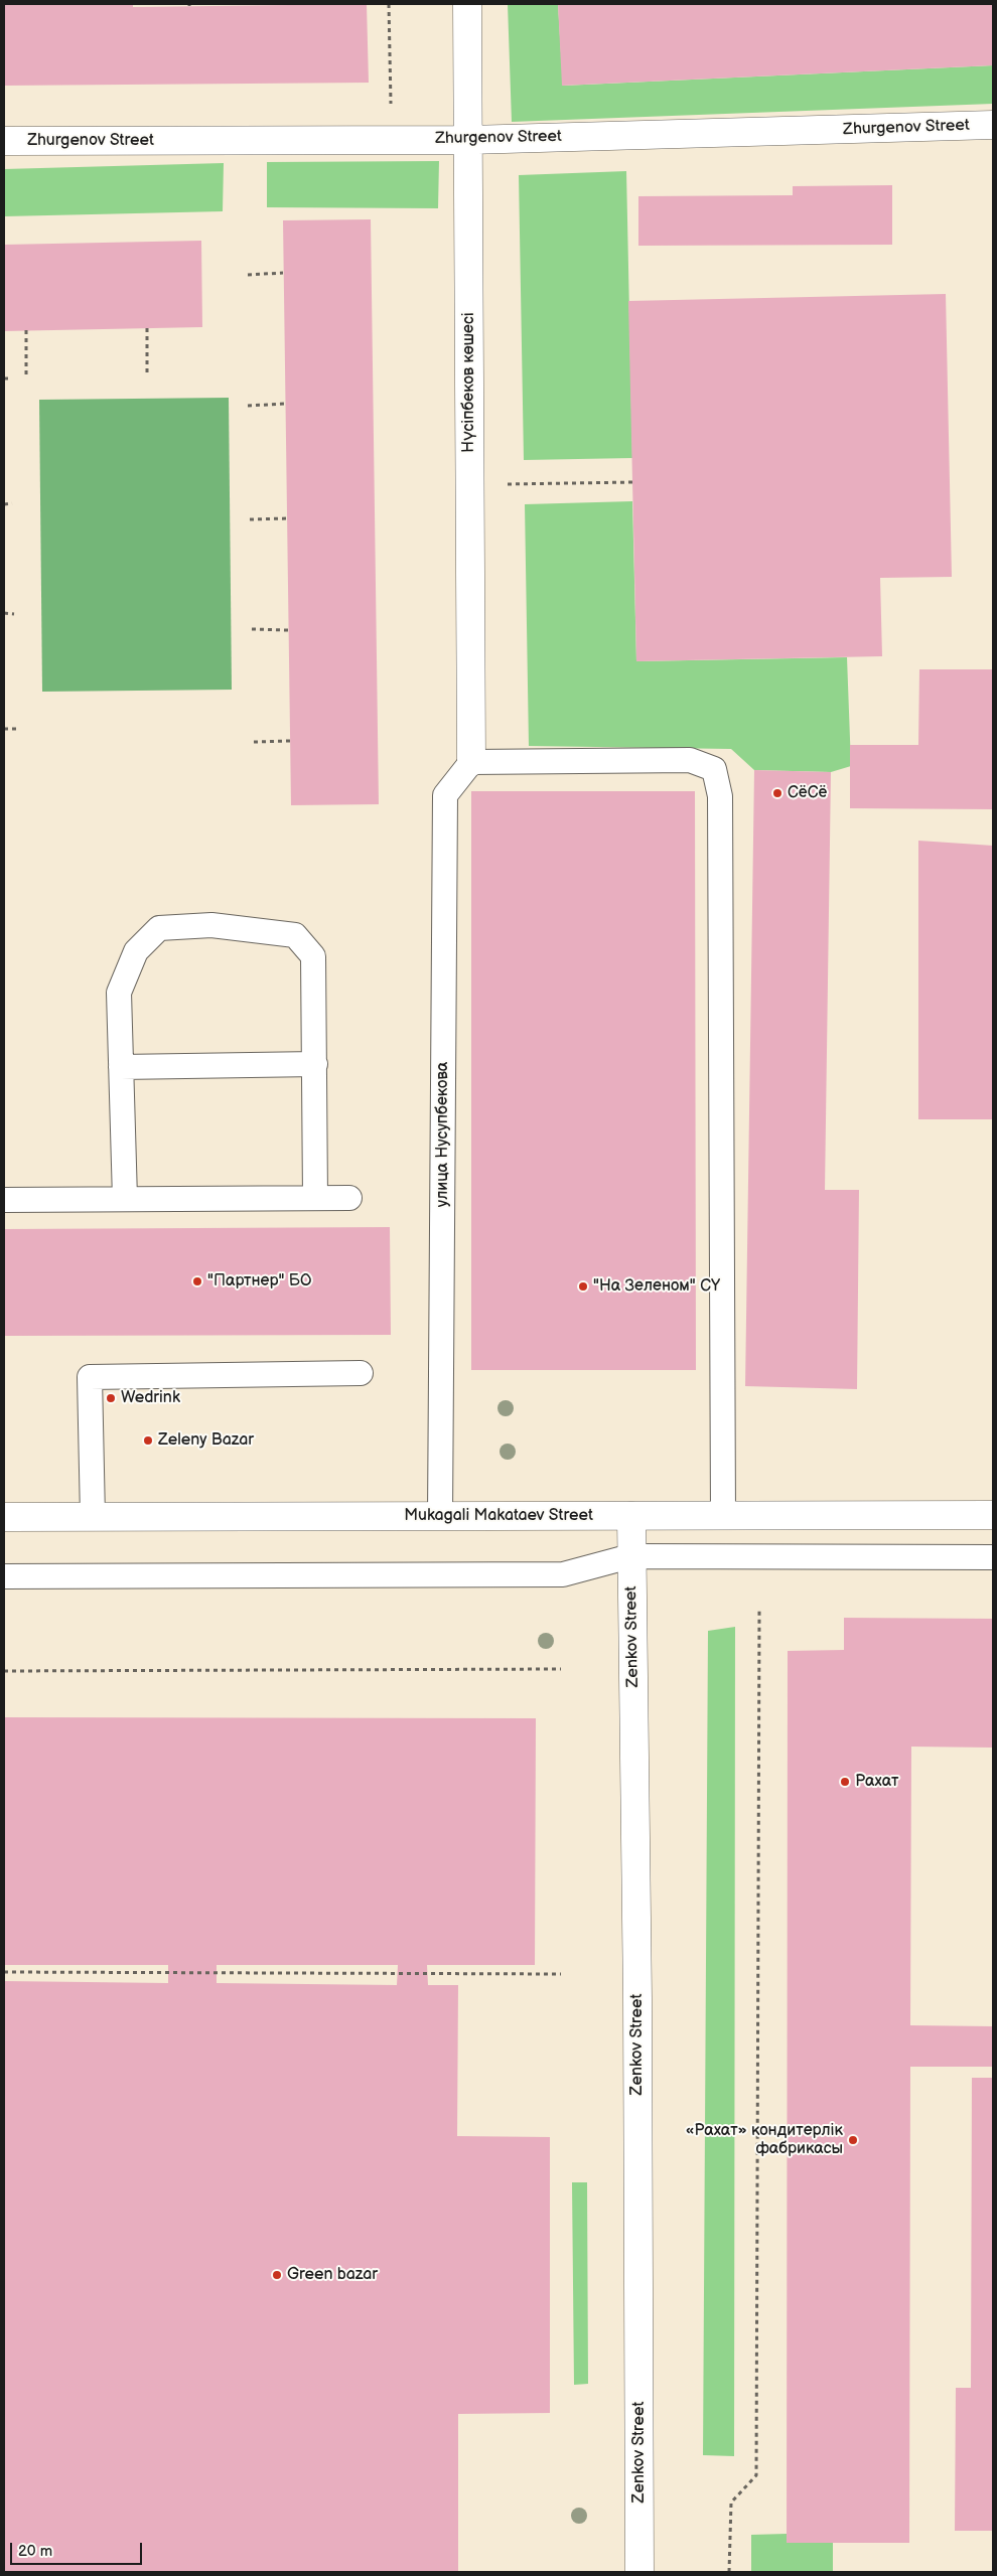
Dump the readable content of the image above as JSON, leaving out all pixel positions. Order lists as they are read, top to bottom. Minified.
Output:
{"streets":{"street":["Zhurgenov Street","Нүсіпбеков көшесі","Mukagali Makataev Street","Zenkov Street"],"lane":["улица Нусупбекова"]},"crossings":[["Zhurgenov Street","Нүсіпбеков көшесі"],["Нүсіпбеков көшесі","улица Нусупбекова"],["улица Нусупбекова","Mukagali Makataev Street"],["Mukagali Makataev Street","Zenkov Street"]],"places":["СёСё","\"Партнер\" БО","\"На Зеленом\" СҮ","Wedrink","Zeleny Bazar","Рахат","«Рахат» кондитерлік фабрикасы","Green bazar"],"scale_bar":"20 m"}
